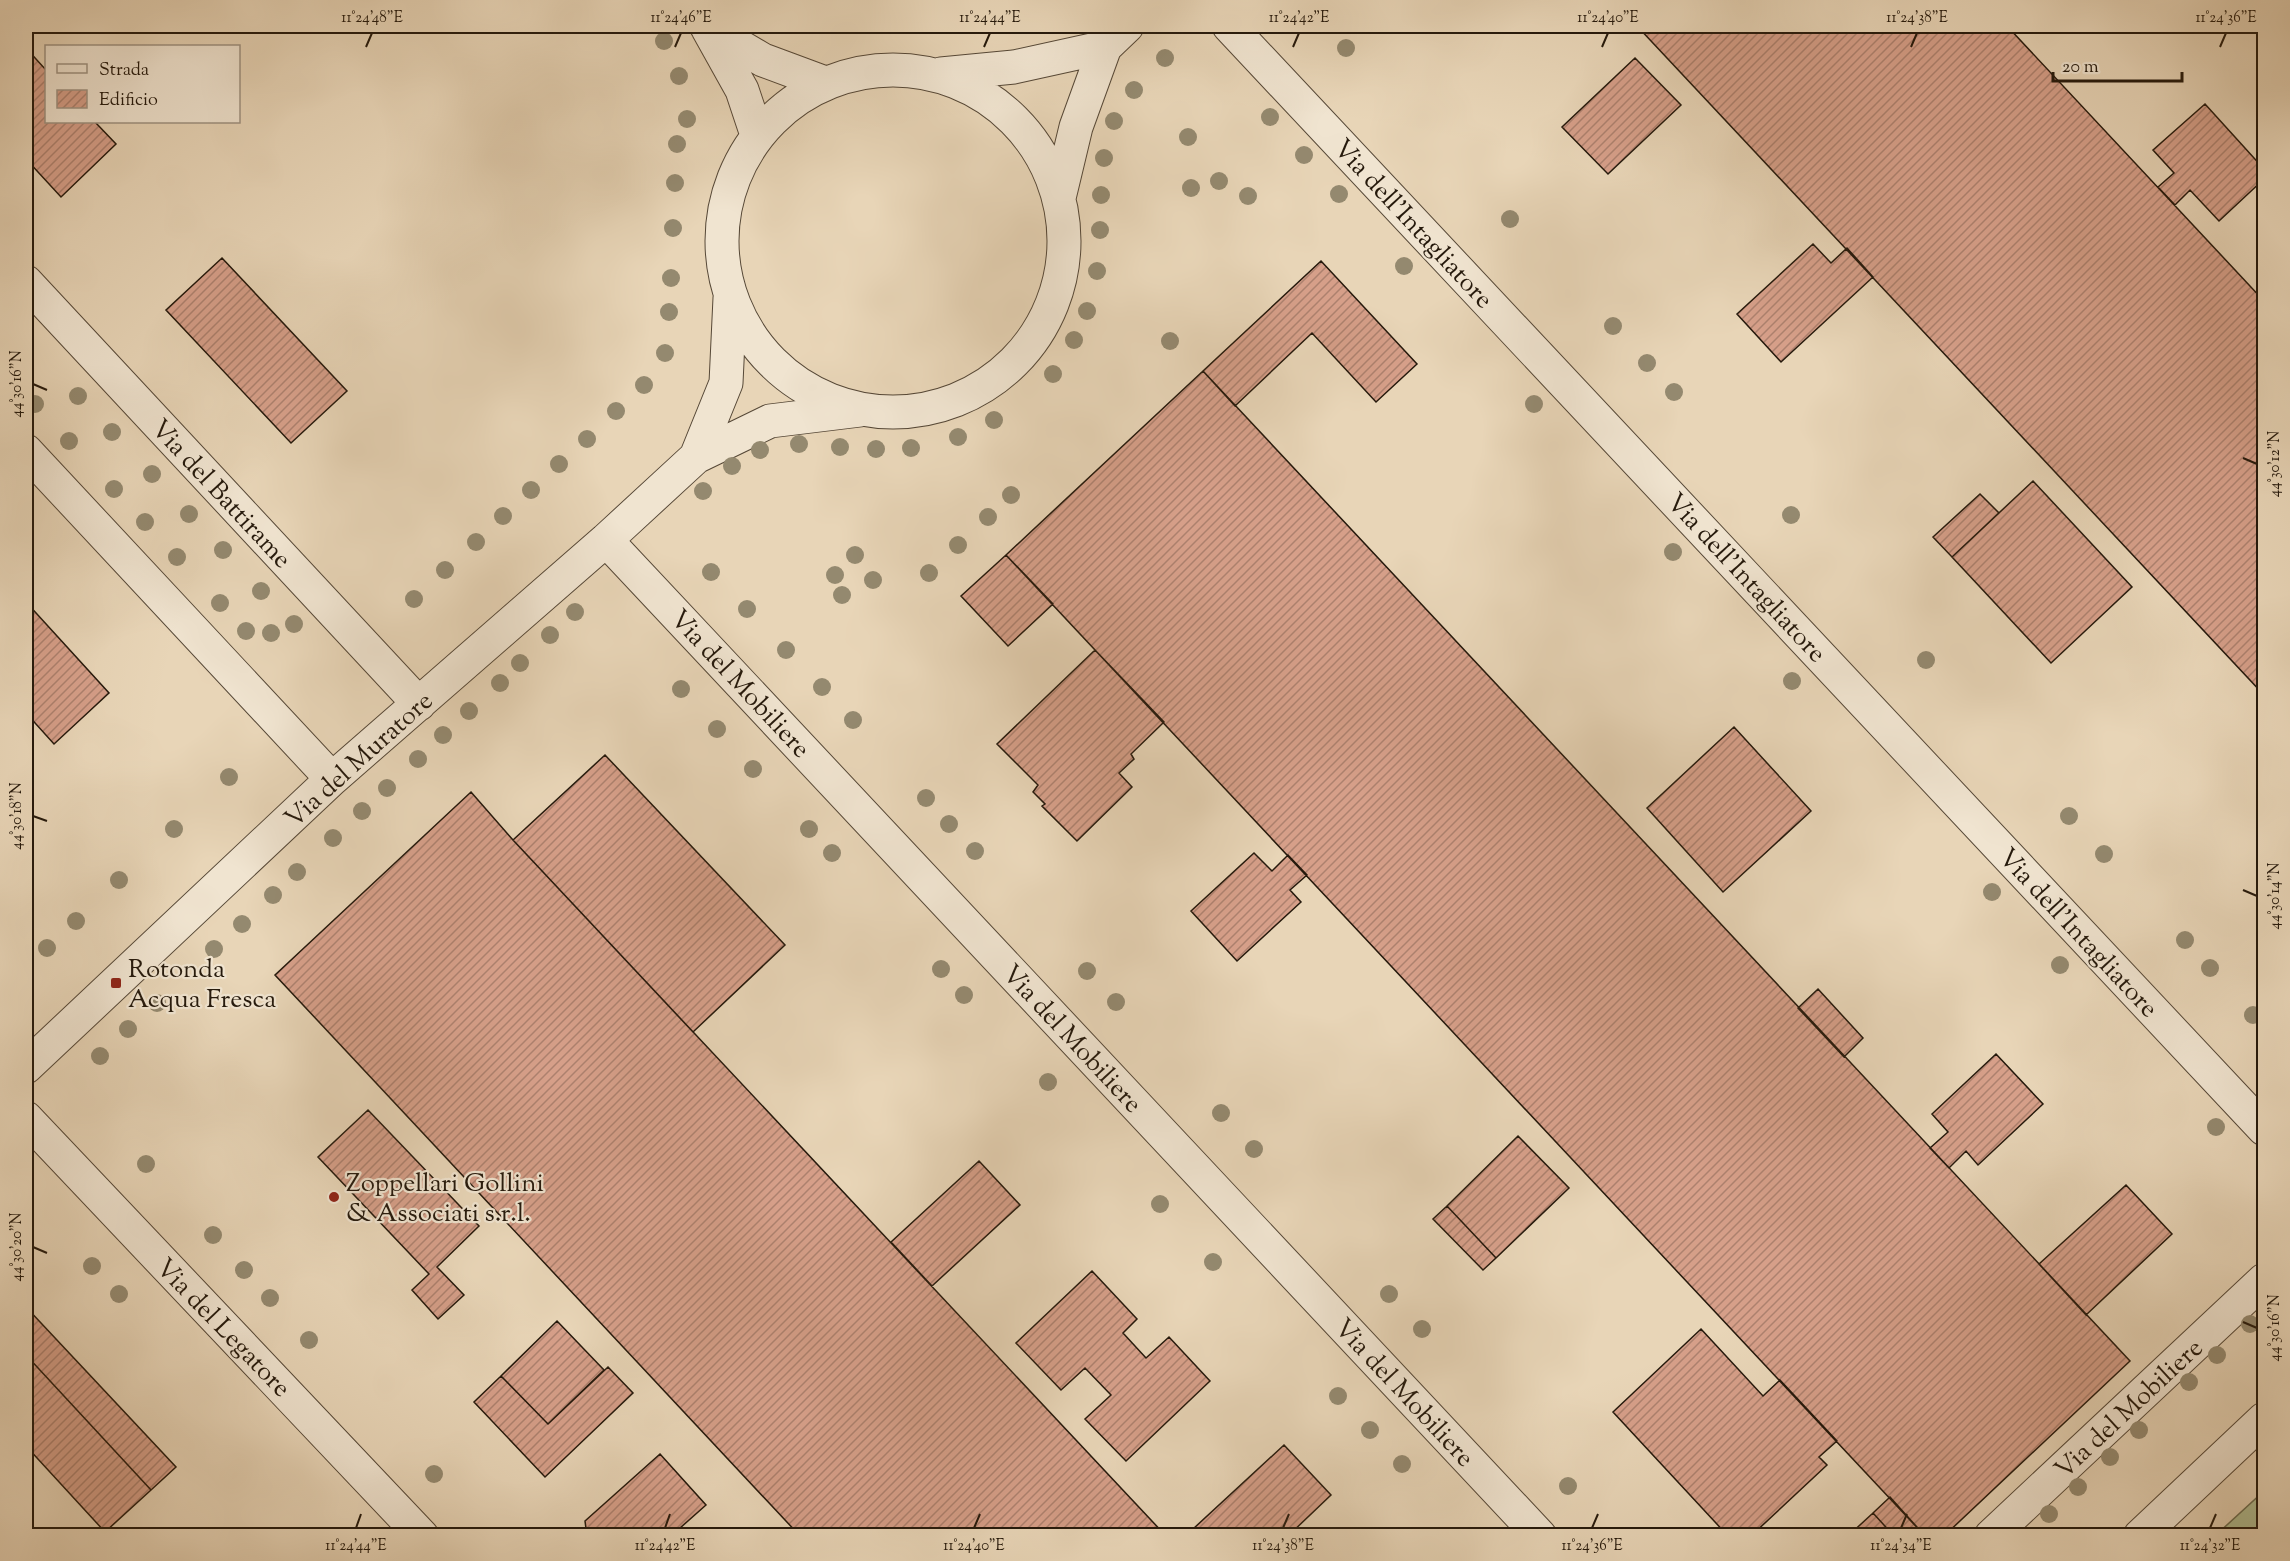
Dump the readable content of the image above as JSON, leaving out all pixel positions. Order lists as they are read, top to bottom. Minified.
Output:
{"streets":{"street":["Via dell'Intagliatore","Via del Battirame","Via del Mobiliere","Via del Muratore","Via del Legatore"]},"crossings":[["Via del Battirame","Via del Muratore"],["Via del Mobiliere","Via del Muratore"]],"places":{"transit":["Rotonda Acqua Fresca"],"other":["Zoppellari Gollini & Associati s.r.l."]},"legend":["Strada","Edificio"],"scale_bar":"20 m","coordinates":["11°24'48\"E","11°24'46\"E","11°24'44\"E","11°24'42\"E","11°24'40\"E","11°24'38\"E","11°24'36\"E","44°30'16\"N","44°30'12\"N","44°30'18\"N","44°30'14\"N","44°30'20\"N","11°24'34\"E","11°24'32\"E"]}
